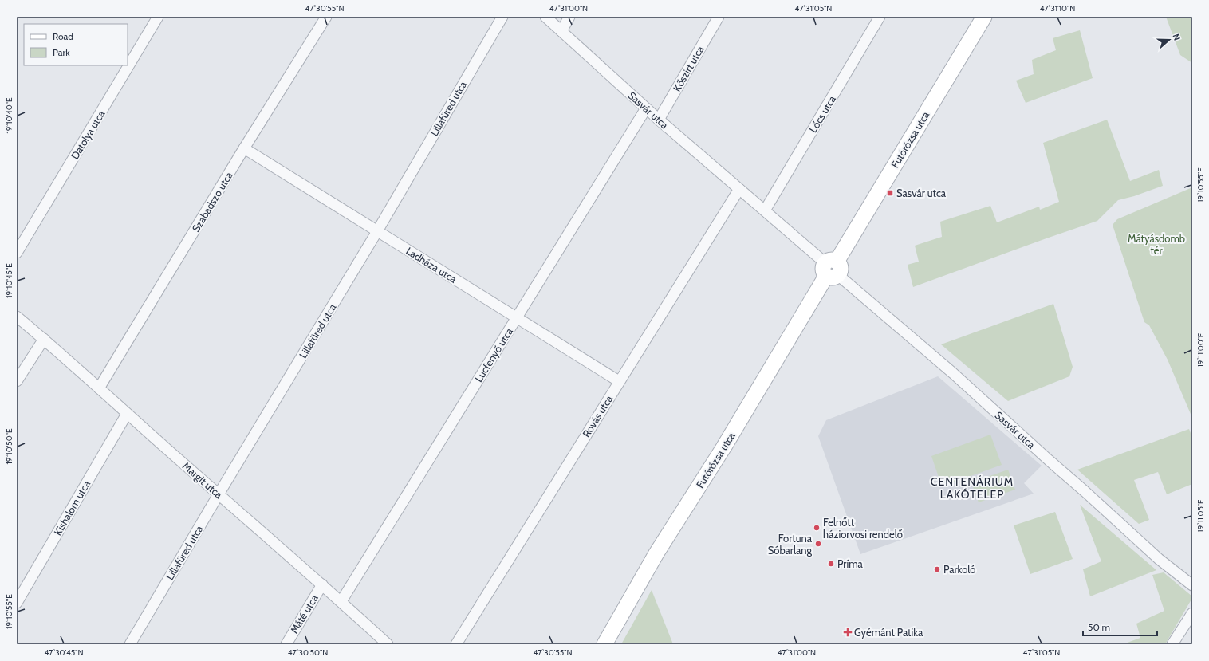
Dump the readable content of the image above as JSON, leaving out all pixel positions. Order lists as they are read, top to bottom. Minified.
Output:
{"streets":{"street":["Kőszirt utca","Lillafüred utca","Sasvár utca","Lőcs utca","Datolya utca","Futórózsa utca","Szabadszó utca","Ladháza utca","Lucfenyő utca","Rovás utca","Margit utca","Kishalom utca","Máté utca"]},"crossings":[["Kőszirt utca","Sasvár utca"],["Lillafüred utca","Ladháza utca"],["Lillafüred utca","Margit utca"],["Sasvár utca","Lőcs utca"],["Sasvár utca","Futórózsa utca"],["Sasvár utca","Lucfenyő utca"],["Sasvár utca","Rovás utca"],["Szabadszó utca","Ladháza utca"],["Szabadszó utca","Margit utca"],["Ladháza utca","Lucfenyő utca"],["Ladháza utca","Rovás utca"],["Lucfenyő utca","Margit utca"],["Margit utca","Kishalom utca"],["Margit utca","Máté utca"]],"districts":["CENTENÁRIUM LAKÓTELEP"],"parks":["Mátyásdomb tér"],"places":{"transit":["Sasvár utca"],"other":["Felnőtt háziorvosi rendelő","Fortuna Sóbarlang","Príma","Parkoló"],"health":["Gyémánt Patika"]},"legend":["Road","Park"],"scale_bar":"50 m","north":"right","coordinates":["47°30'55\"N","47°31'00\"N","47°31'05\"N","47°31'10\"N","19°10'40\"E","19°10'55\"E","19°10'45\"E","19°11'00\"E","19°10'50\"E","19°11'05\"E","47°30'45\"N","47°30'50\"N"]}
